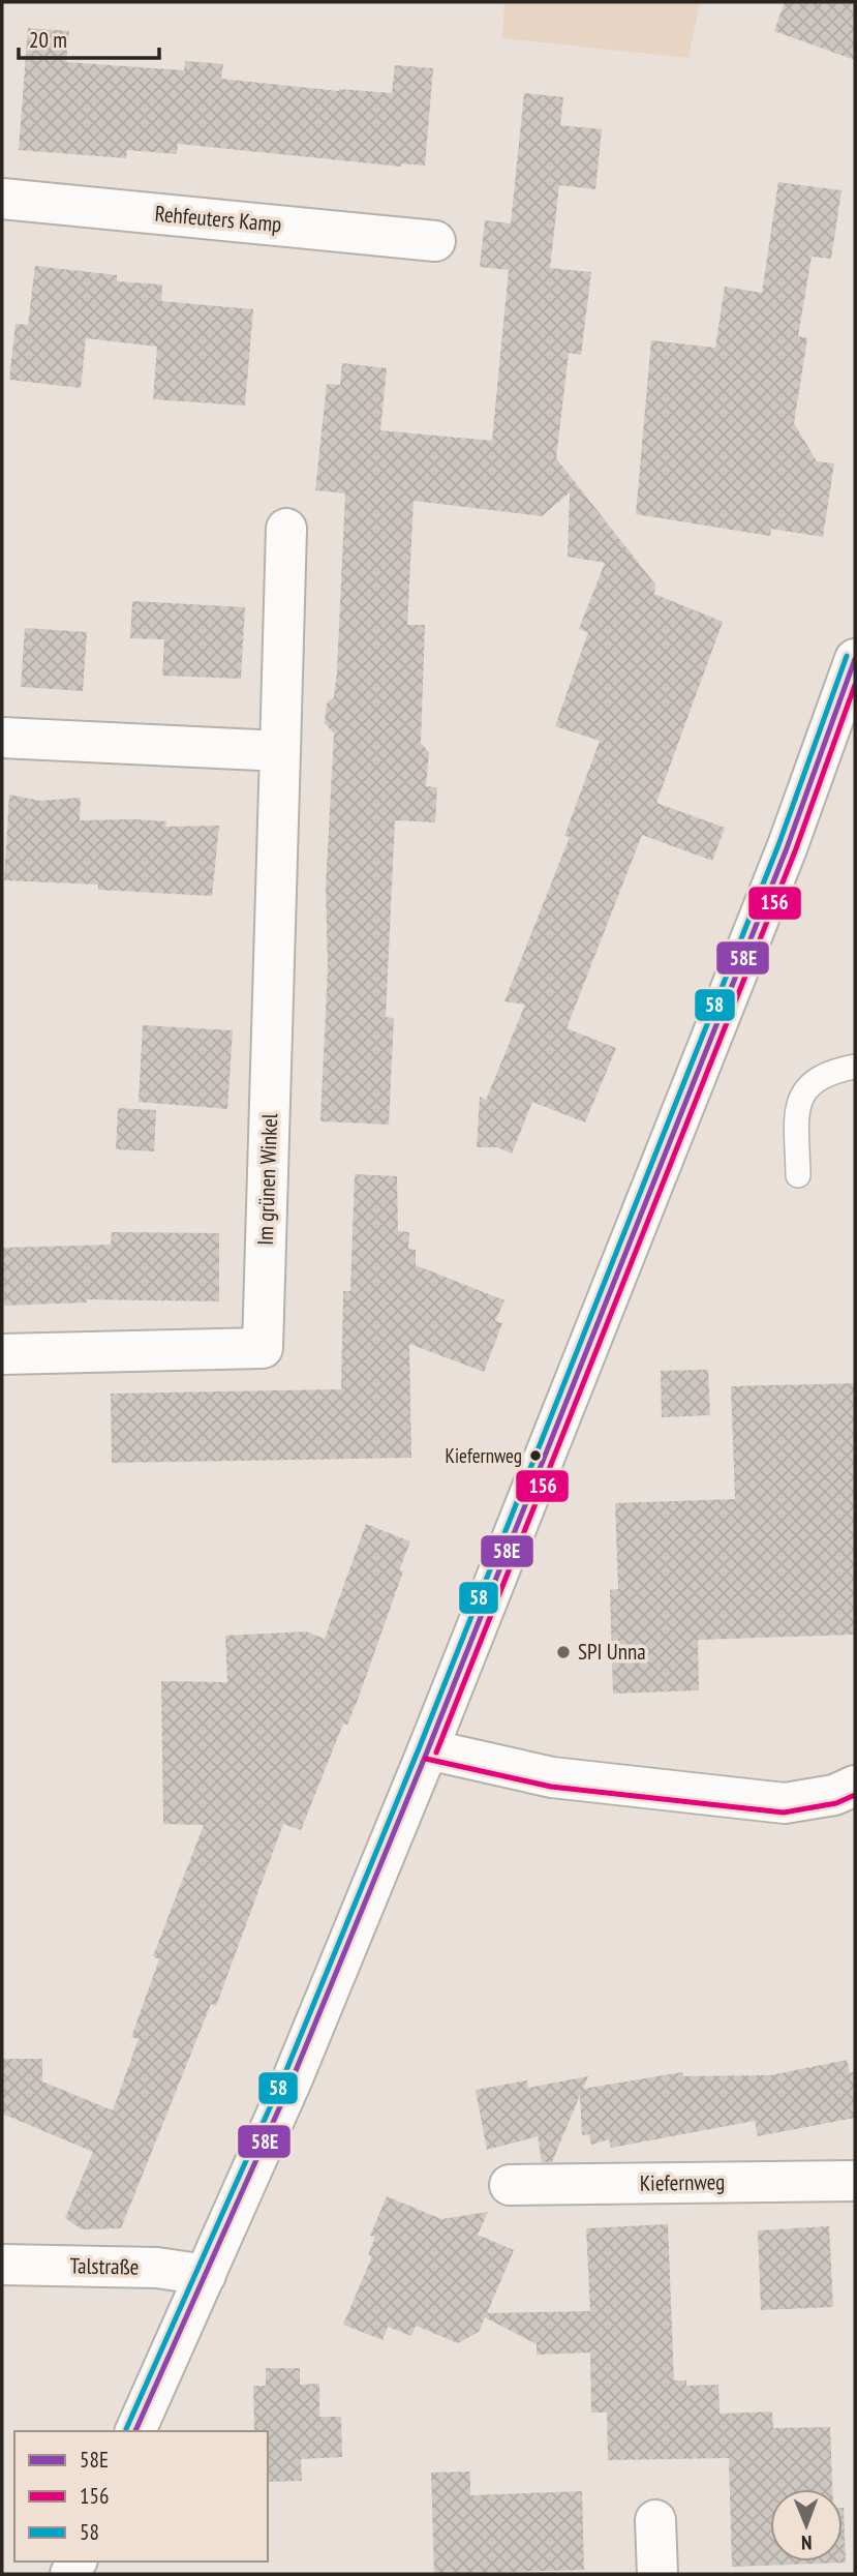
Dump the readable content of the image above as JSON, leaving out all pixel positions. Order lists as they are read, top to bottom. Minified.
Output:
{"streets":{"street":["Rehfeuters Kamp","Im grünen Winkel","Kiefernweg","Talstraße"]},"places":["Kiefernweg","SPI Unna"],"lines":["transit line 58","transit line 58E","transit line 156"],"legend":["58E","156","58"],"scale_bar":"20 m","north":"bottom"}
